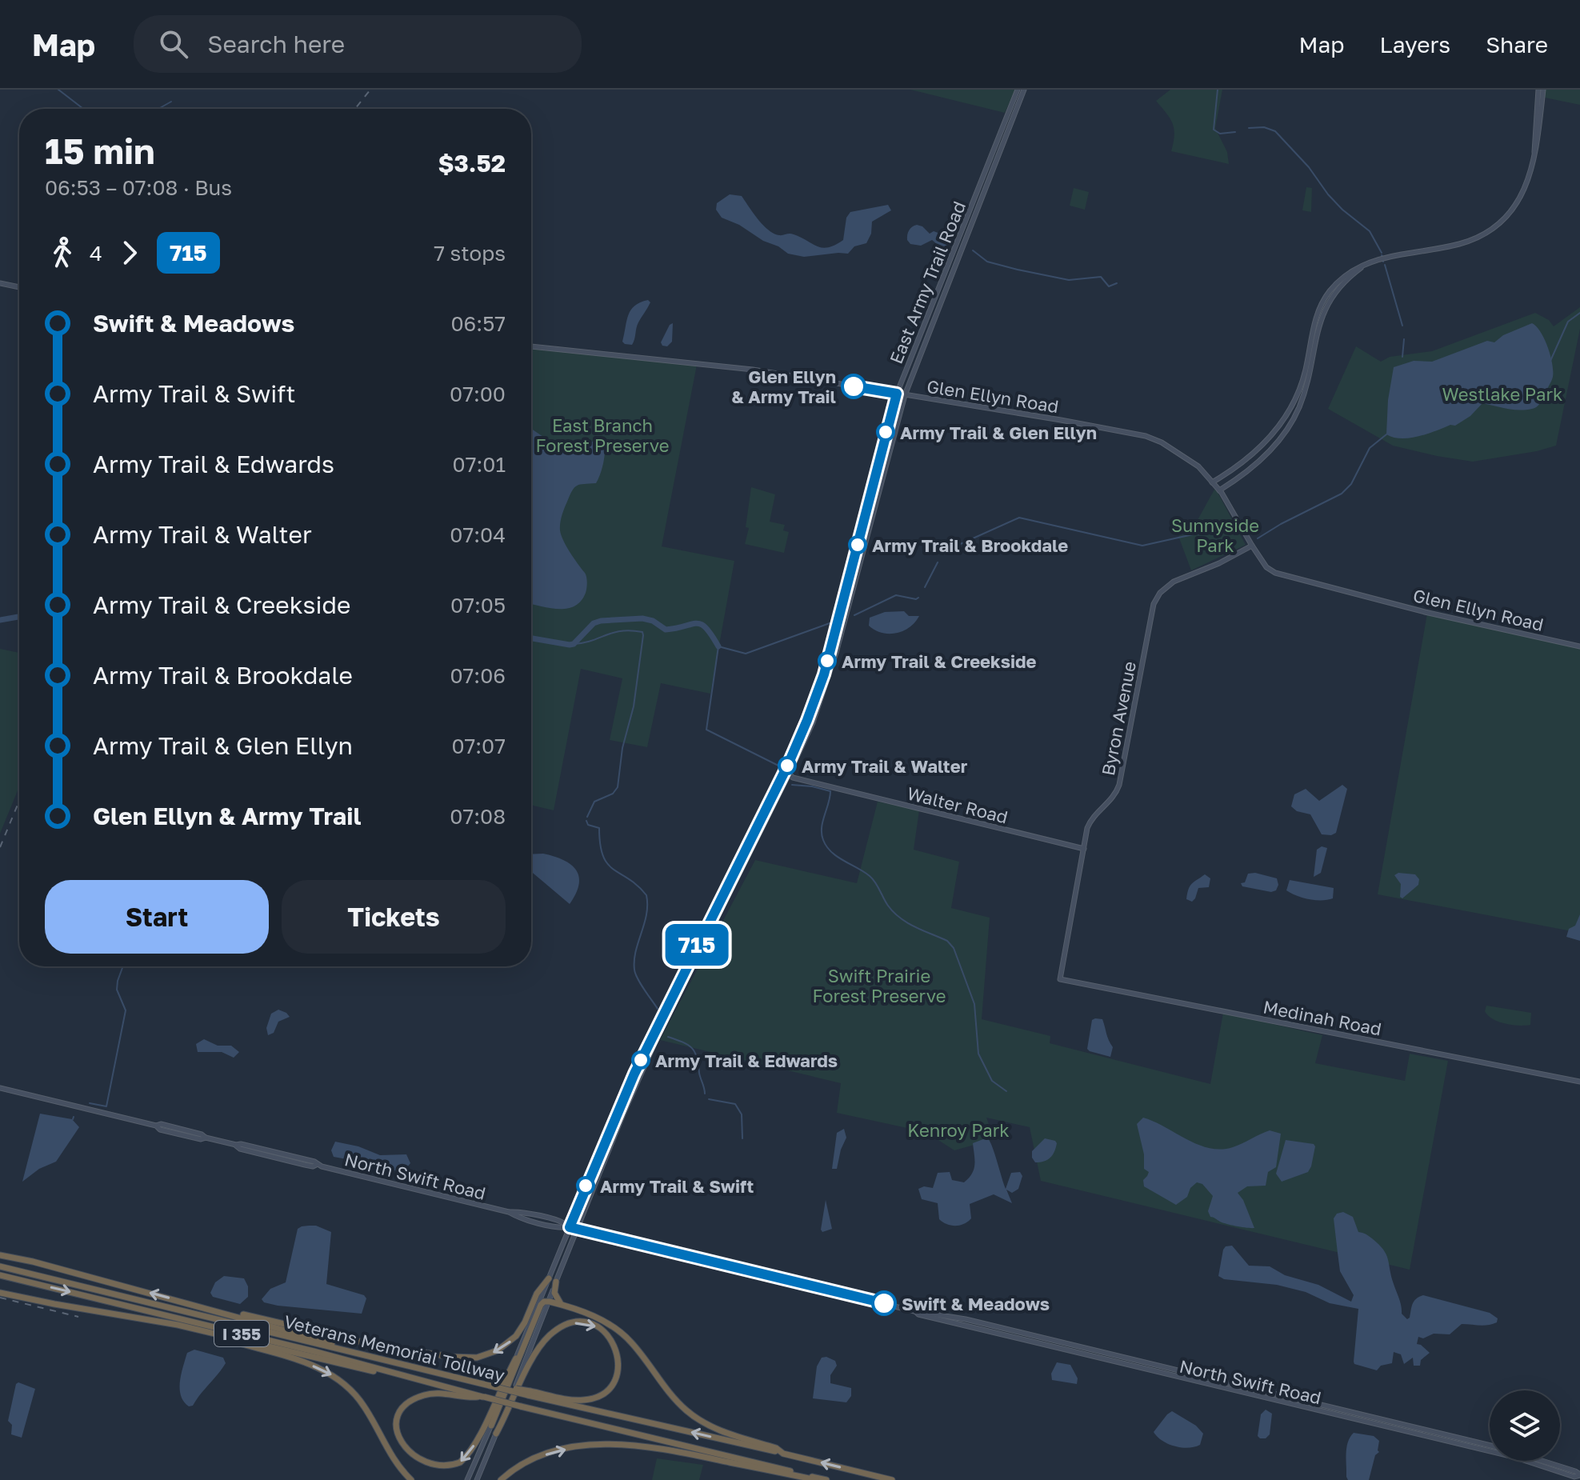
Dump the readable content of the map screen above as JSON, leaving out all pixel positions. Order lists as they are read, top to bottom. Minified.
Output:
{"streets":{"highway":["I 355","Veterans Memorial Tollway"],"street":["East Army Trail Road","Glen Ellyn Road","Byron Avenue","Walter Road","Medinah Road","North Swift Road"]},"crossings":[["East Army Trail Road","Glen Ellyn Road"],["East Army Trail Road","Walter Road"],["East Army Trail Road","North Swift Road"],["Glen Ellyn Road","Byron Avenue"],["Byron Avenue","Walter Road"],["Byron Avenue","Medinah Road"],["I 355","Veterans Memorial Tollway"]],"parks":["Westlake Park","East Branch Forest Preserve","Sunnyside Park","Swift Prairie Forest Preserve","Kenroy Park"],"places":["Glen Ellyn & Army Trail","Army Trail & Glen Ellyn","Army Trail & Brookdale","Army Trail & Creekside","Army Trail & Walter","Army Trail & Edwards","Army Trail & Swift","Swift & Meadows"],"lines":["bus line 715"],"page":{"header":"Map","search":"Search here","nav":["Map","Layers","Share"],"on_map":"715","heading":["15 min","06:53 – 07:08 · Bus","$3.52"],"legs":["4","715","7 stops"],"list":[{"name":"Swift & Meadows","value":"06:57"},{"name":"Army Trail & Swift","value":"07:00"},{"name":"Army Trail & Edwards","value":"07:01"},{"name":"Army Trail & Walter","value":"07:04"},{"name":"Army Trail & Creekside","value":"07:05"},{"name":"Army Trail & Brookdale","value":"07:06"},{"name":"Army Trail & Glen Ellyn","value":"07:07"},{"name":"Glen Ellyn & Army Trail","value":"07:08"}],"buttons":["Start","Tickets"]}}
